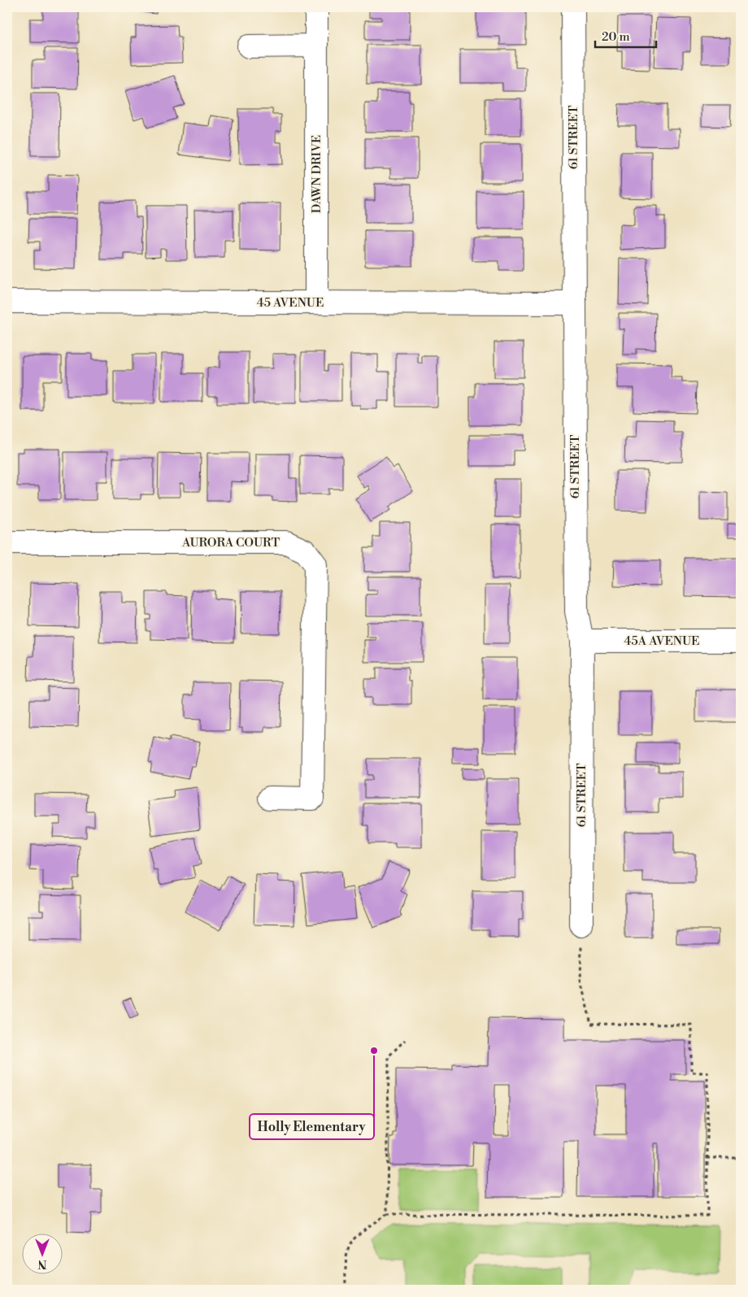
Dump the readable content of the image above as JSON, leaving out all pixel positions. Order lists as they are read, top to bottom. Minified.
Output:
{"streets":{"street":["61 STREET","DAWN DRIVE","45 AVENUE","AURORA COURT","45A AVENUE"]},"crossings":[["61 STREET","45 AVENUE"],["61 STREET","45A AVENUE"],["DAWN DRIVE","45 AVENUE"]],"places":["Holly Elementary"],"scale_bar":"20 m","north":"bottom"}
